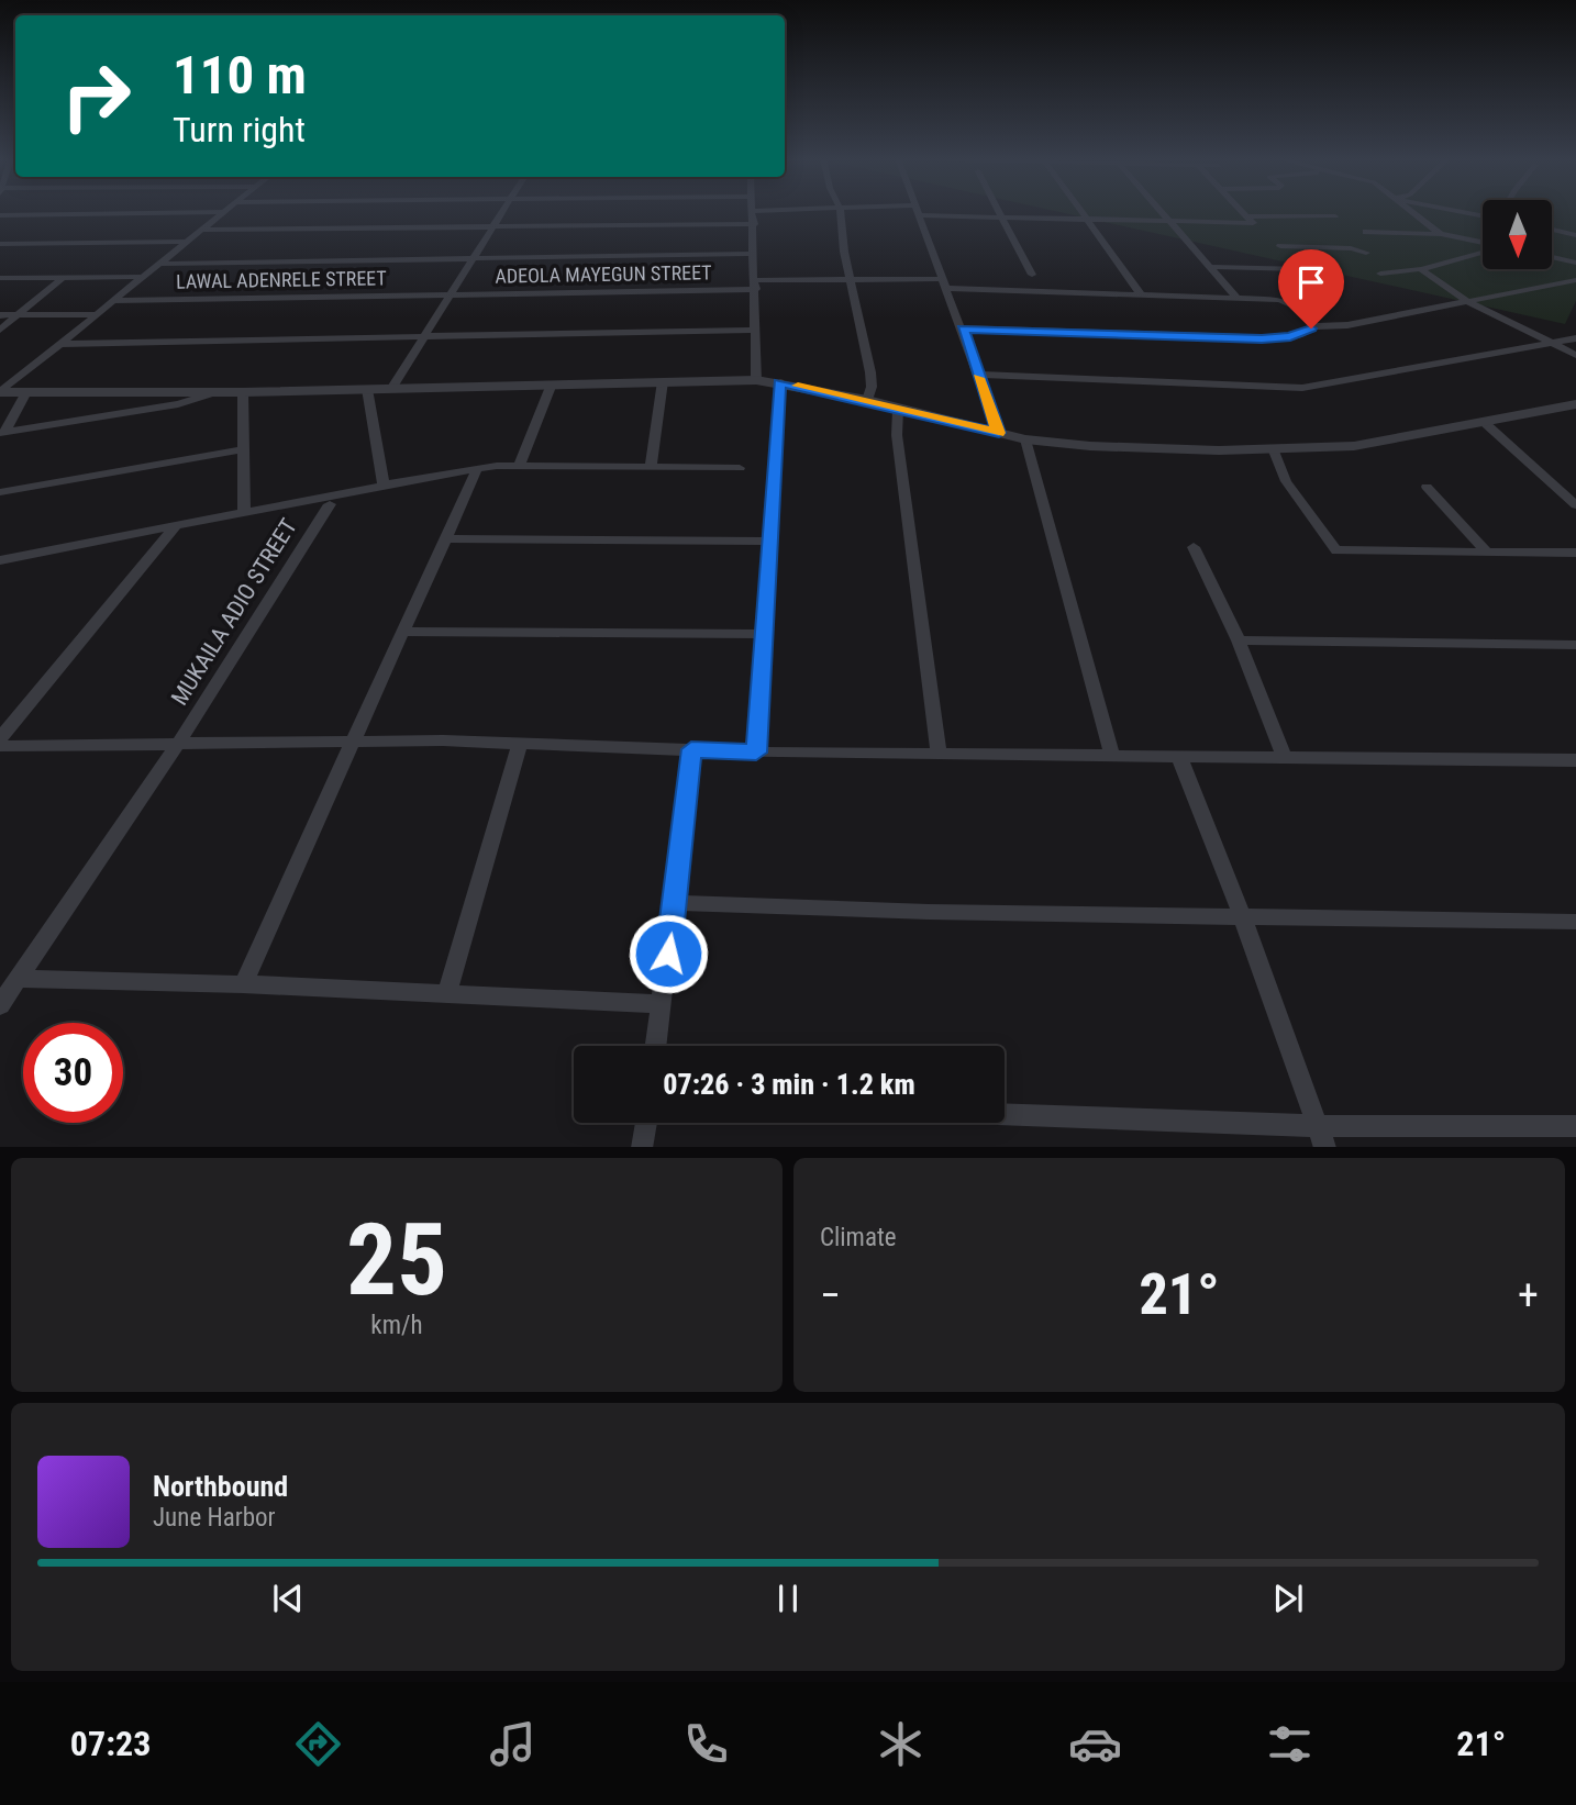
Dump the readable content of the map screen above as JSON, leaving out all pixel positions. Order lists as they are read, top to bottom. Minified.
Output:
{"streets":{"street":["ADEOLA MAYEGUN STREET","LAWAL ADENRELE STREET","MUKAILA ADIO STREET"]},"crossings":[["ADEOLA MAYEGUN STREET","LAWAL ADENRELE STREET"]],"north":"bottom","page":{"turn":["110 m","Turn right"],"limit":"30","trip":"07:26 · 3 min · 1.2 km","tile":[["25","km/h"],"Climate"],"heat":["−","21°","+"],"song":["Northbound","June Harbor"],"tabs":["07:23","21°"]}}
